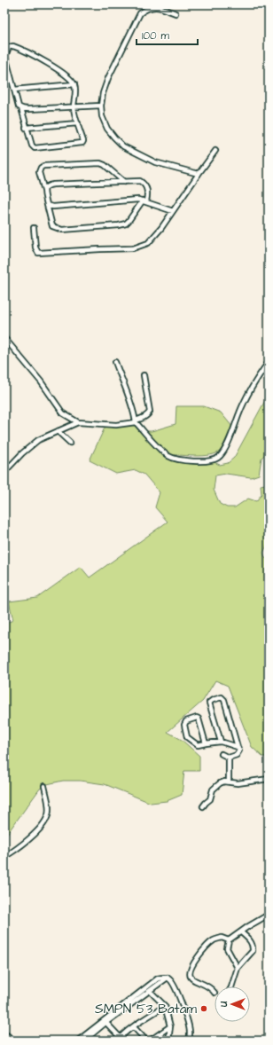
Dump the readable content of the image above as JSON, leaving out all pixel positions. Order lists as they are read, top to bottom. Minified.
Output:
{"places":["SMPN 53 Batam"],"scale_bar":"100 m","north":"left"}
